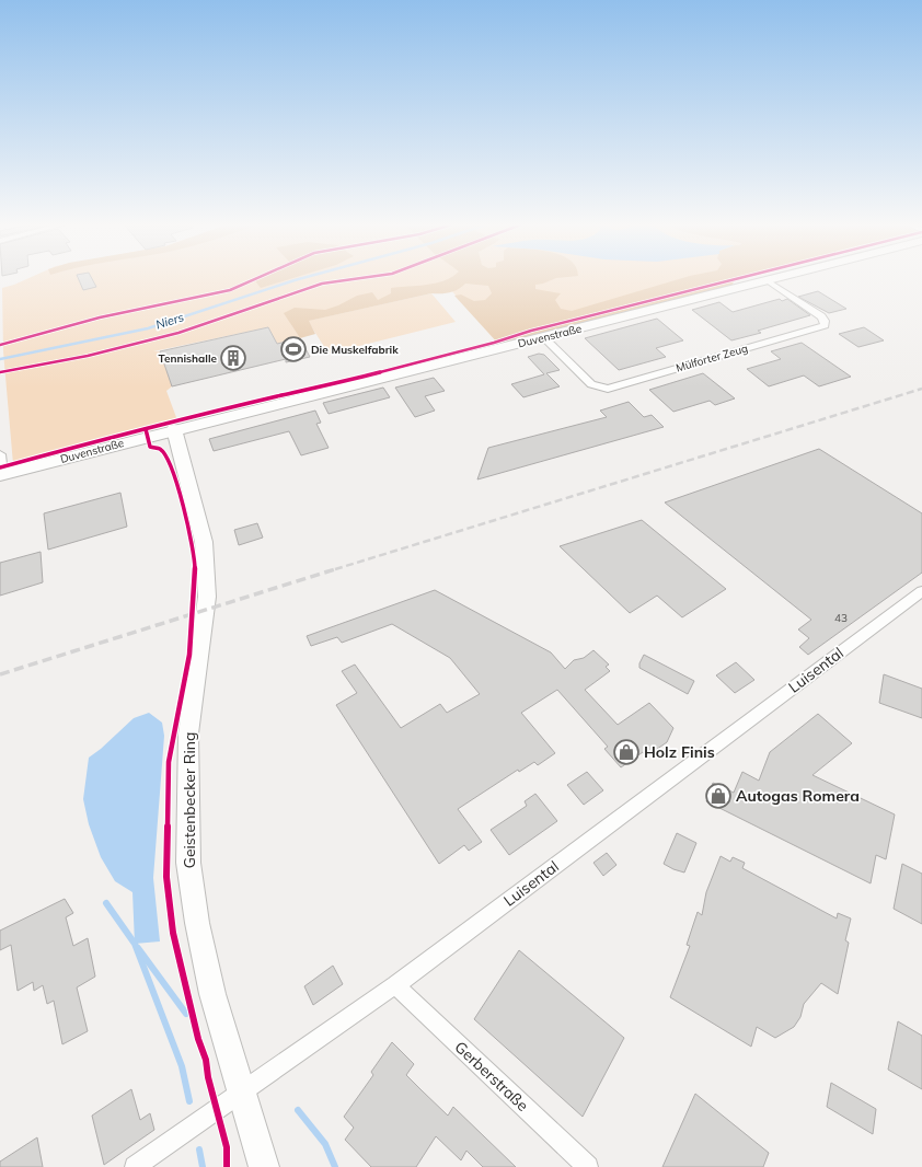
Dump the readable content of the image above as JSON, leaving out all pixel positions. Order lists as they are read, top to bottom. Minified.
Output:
{"streets":{"main road":["Duvenstraße","Geistenbecker Ring"],"street":["Mülforter Zeug","Luisental","Gerberstraße"]},"crossings":[["Duvenstraße","Mülforter Zeug"],["Duvenstraße","Geistenbecker Ring"],["Luisental","Geistenbecker Ring"],["Luisental","Gerberstraße"]],"water":["Niers"],"places":{"sports":["Die Muskelfabrik"],"building":["Tennishalle"],"shop":["Holz Finis","Autogas Romera"]},"house_numbers":["43"]}
